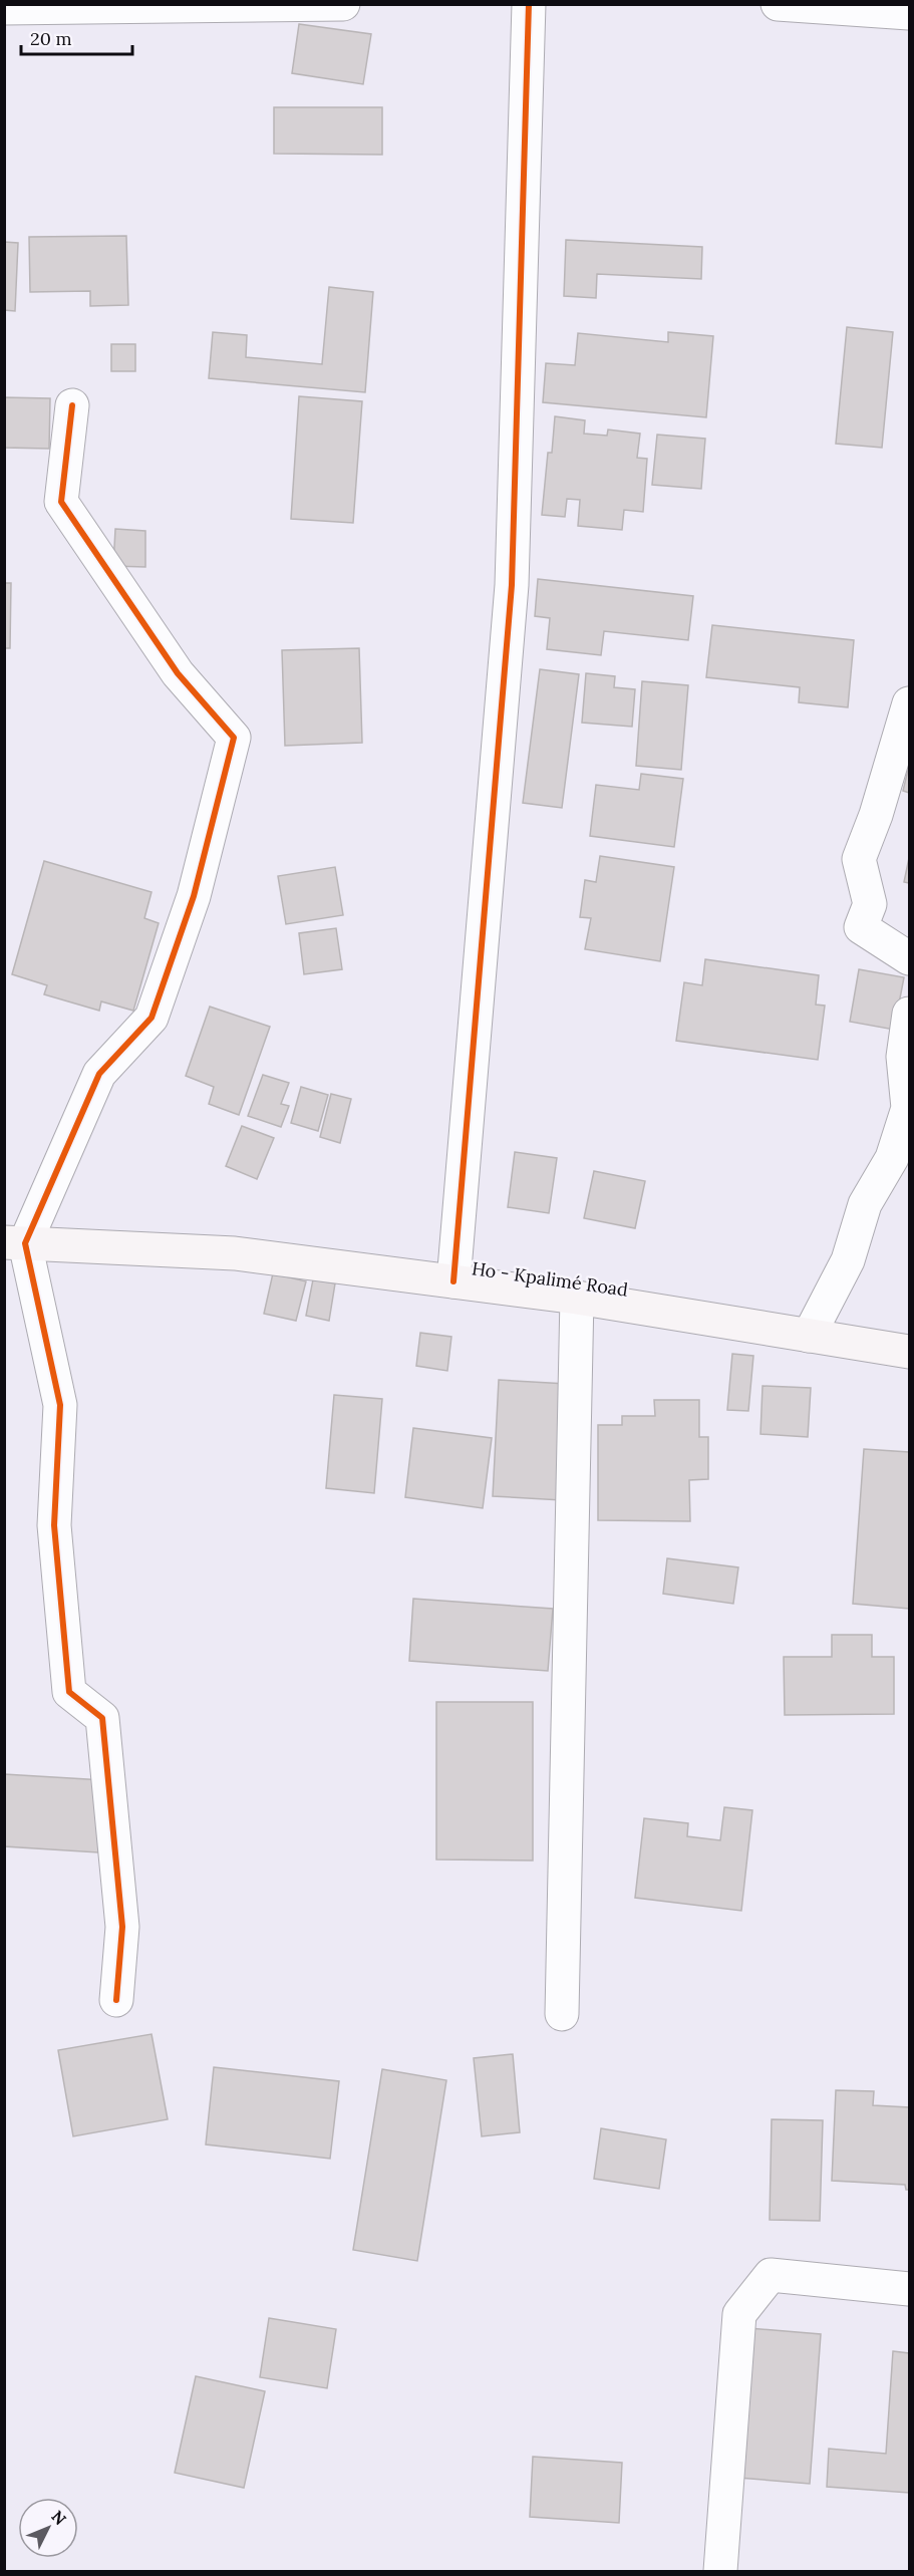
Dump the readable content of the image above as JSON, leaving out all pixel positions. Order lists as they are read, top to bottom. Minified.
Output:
{"streets":{"main road":["Ho - Kpalimé Road"]},"scale_bar":"20 m","north":"top right"}
